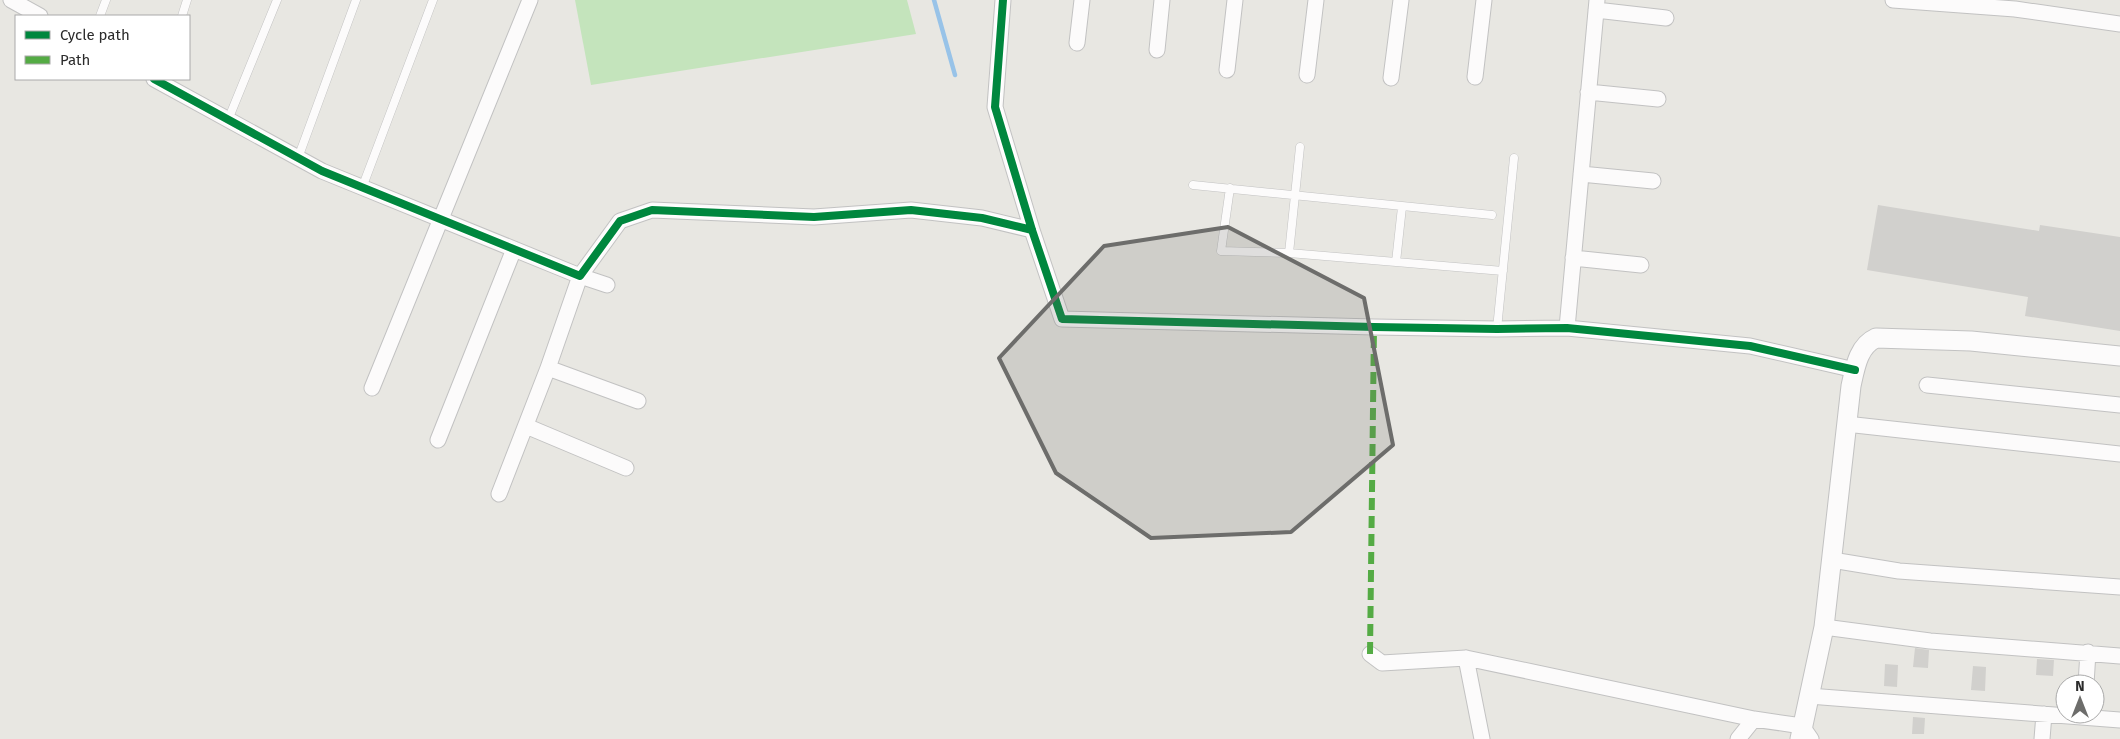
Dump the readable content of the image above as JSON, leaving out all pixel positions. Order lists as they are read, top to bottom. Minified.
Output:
{"legend":["Cycle path","Path"],"north":"top"}
